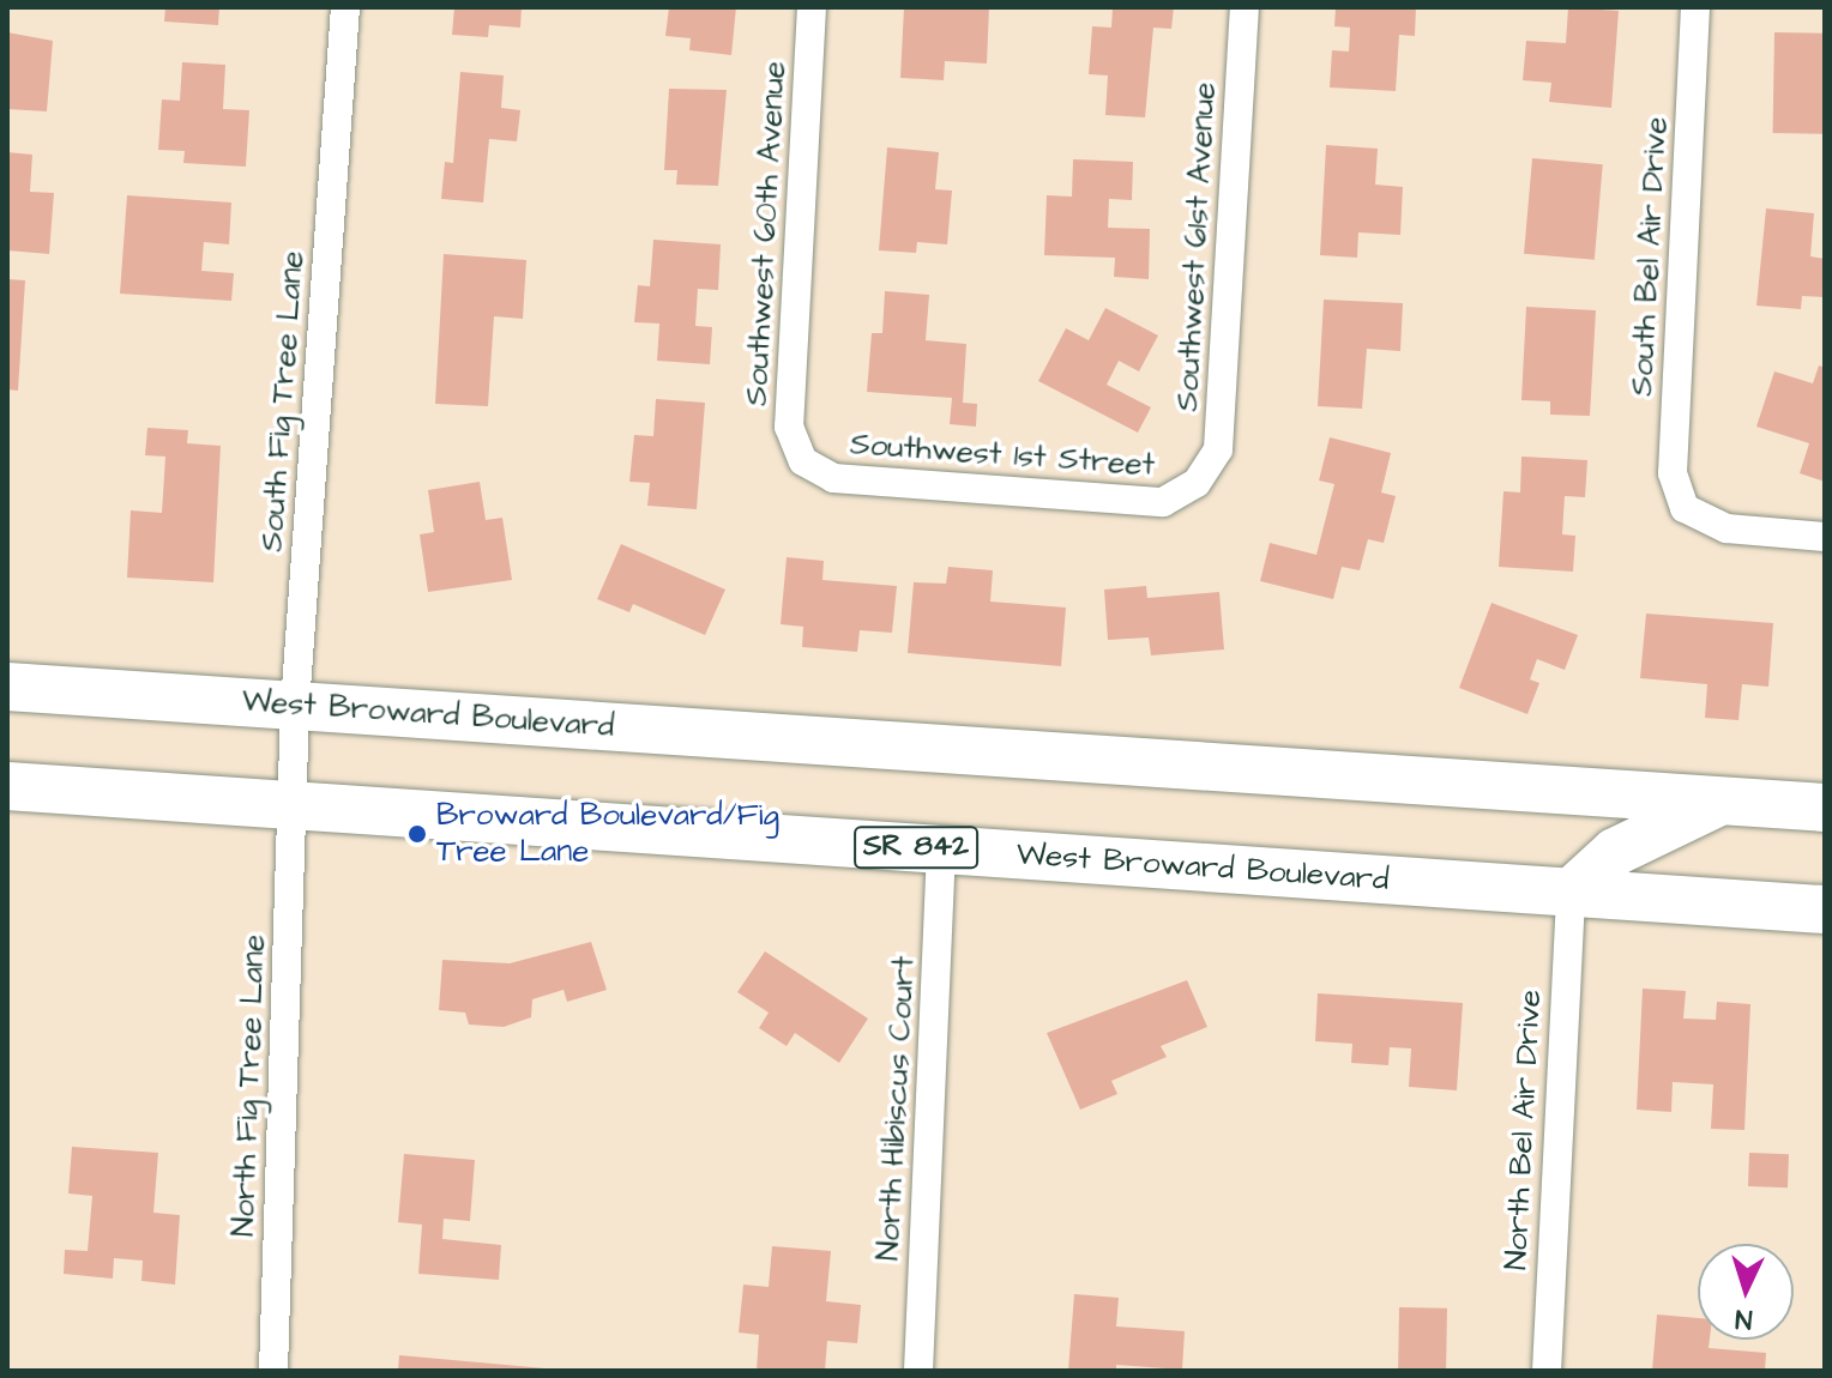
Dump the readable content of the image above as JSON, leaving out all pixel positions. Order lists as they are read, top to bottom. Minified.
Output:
{"streets":{"main road":["West Broward Boulevard","SR 842"],"street":["Southwest 60th Avenue","Southwest 61st Avenue","South Bel Air Drive","South Fig Tree Lane","Southwest 1st Street","North Fig Tree Lane","North Hibiscus Court","North Bel Air Drive"]},"crossings":[["Southwest 60th Avenue","Southwest 1st Street"],["Southwest 61st Avenue","Southwest 1st Street"],["South Fig Tree Lane","West Broward Boulevard"],["South Fig Tree Lane","North Fig Tree Lane"],["West Broward Boulevard","North Fig Tree Lane"],["West Broward Boulevard","North Hibiscus Court"],["West Broward Boulevard","North Bel Air Drive"]],"places":["Broward Boulevard/Fig Tree Lane"],"north":"bottom"}
